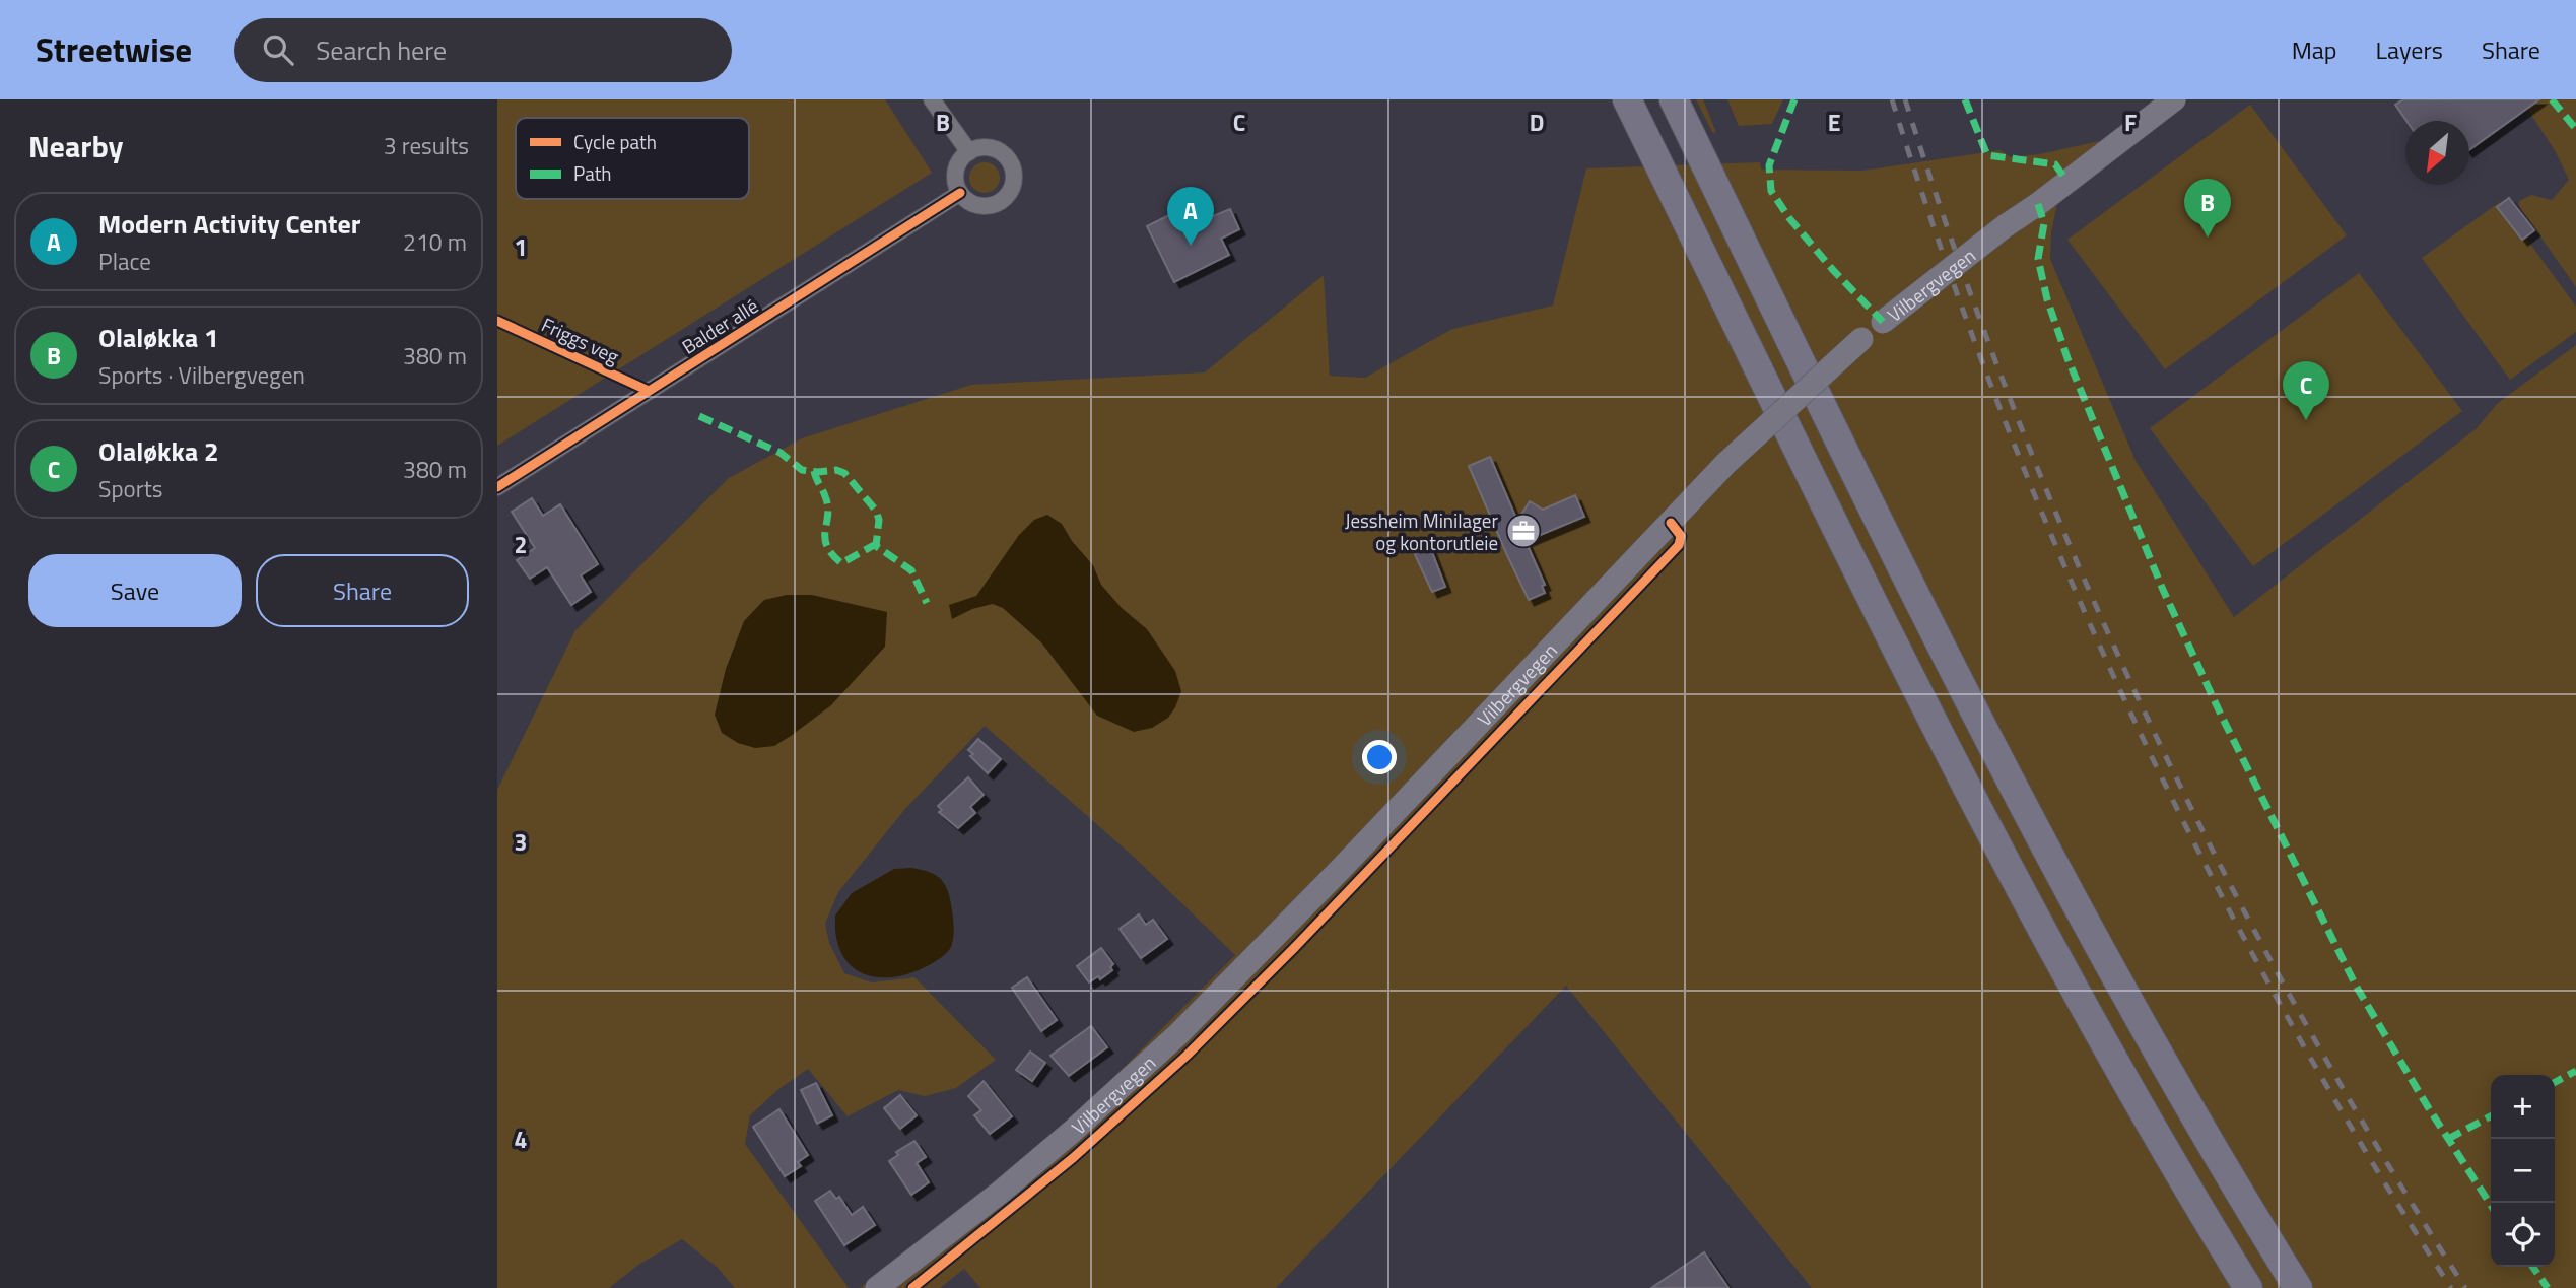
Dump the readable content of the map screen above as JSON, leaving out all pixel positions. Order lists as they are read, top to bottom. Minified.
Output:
{"streets":{"main road":["Vilbergvegen"],"street":["Balder allé"],"cycle path":["Friggs veg"]},"places":{"office":["Jessheim Minilager og kontorutleie"]},"legend":["Cycle path","Path"],"north":"bottom left","page":{"header":"Streetwise","search":"Search here","nav":["Map","Layers","Share"],"heading":["Nearby","3 results"],"pins":["B","A","C"],"list":[{"mark":"A","name":"Modern Activity Center","note":"Place","value":"210 m"},{"mark":"B","name":"Olaløkka 1","note":"Sports · Vilbergvegen","value":"380 m"},{"mark":"C","name":"Olaløkka 2","note":"Sports","value":"380 m"}],"buttons":["Save","Share"],"map_buttons":["+","−"]},"grid":{"columns":["B","C","D","E","F"],"rows":["1","2","3","4"]}}
